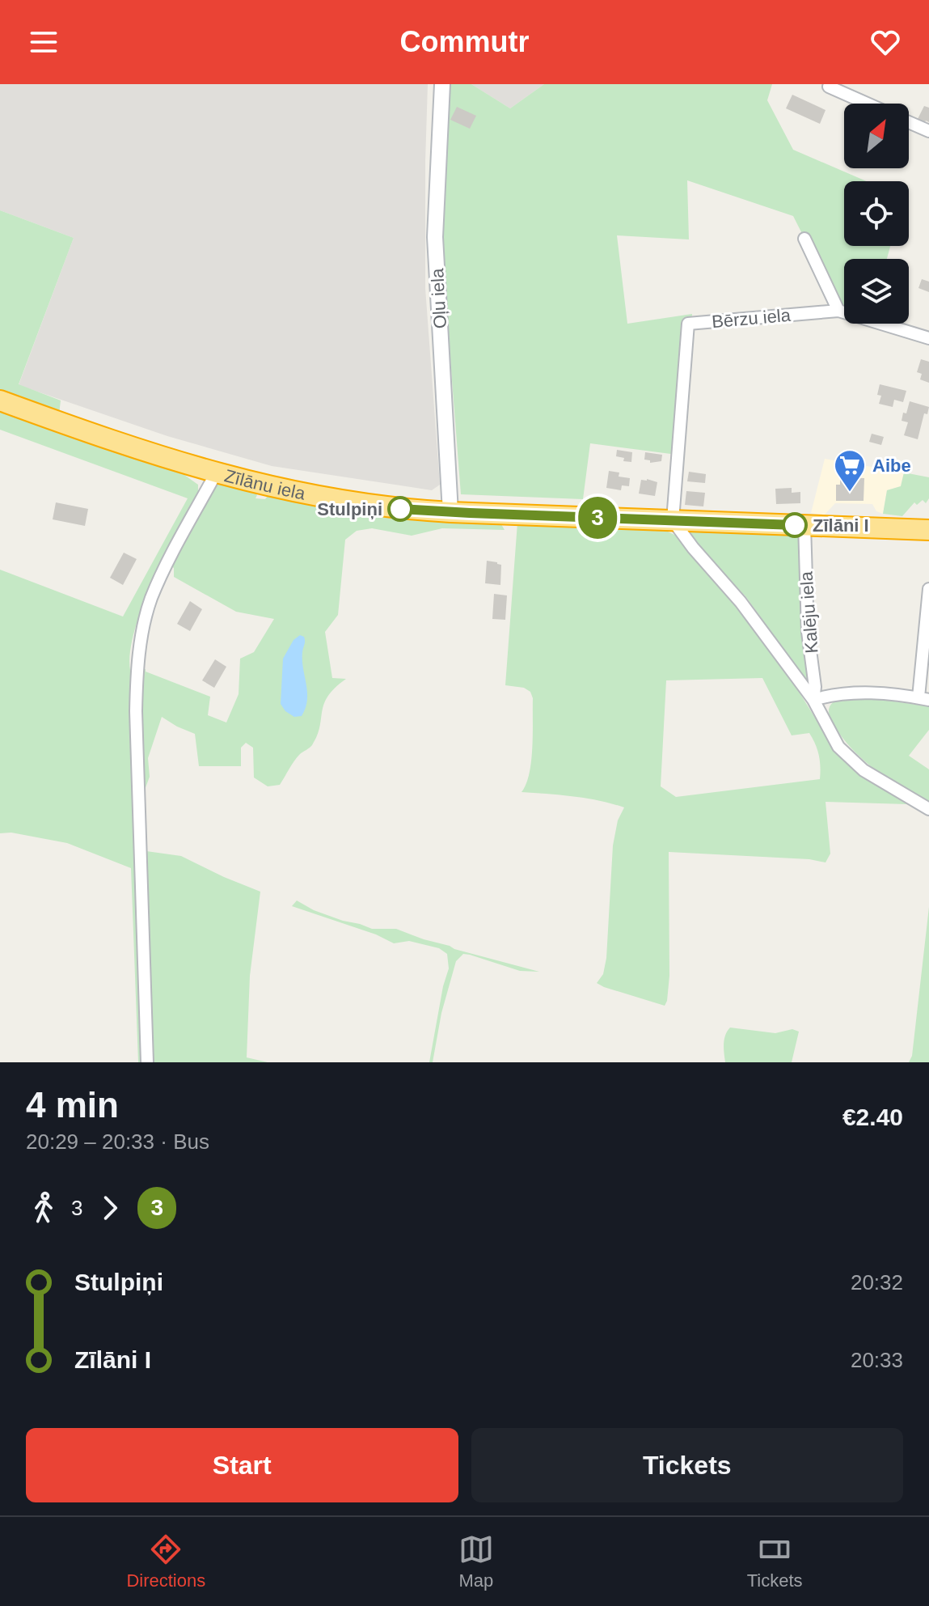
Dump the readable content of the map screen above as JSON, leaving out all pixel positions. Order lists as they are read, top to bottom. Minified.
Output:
{"streets":{"highway":["Zīlānu iela"],"street":["Oļu iela","Bērzu iela","Kalēju iela"]},"crossings":[["Oļu iela","Zīlānu iela"],["Bērzu iela","Zīlānu iela"],["Zīlānu iela","Kalēju iela"]],"places":{"supermarket":["Aibe"],"other":["Stulpiņi","Zīlāni I"]},"lines":["bus line 3"],"north":"top right","page":{"header":"Commutr","on_map":"3","heading":["4 min","20:29 – 20:33 · Bus","€2.40"],"legs":["3","3"],"list":[{"name":"Stulpiņi","value":"20:32"},{"name":"Zīlāni I","value":"20:33"}],"buttons":["Start","Tickets"],"tabs":["Directions","Map","Tickets"]}}
